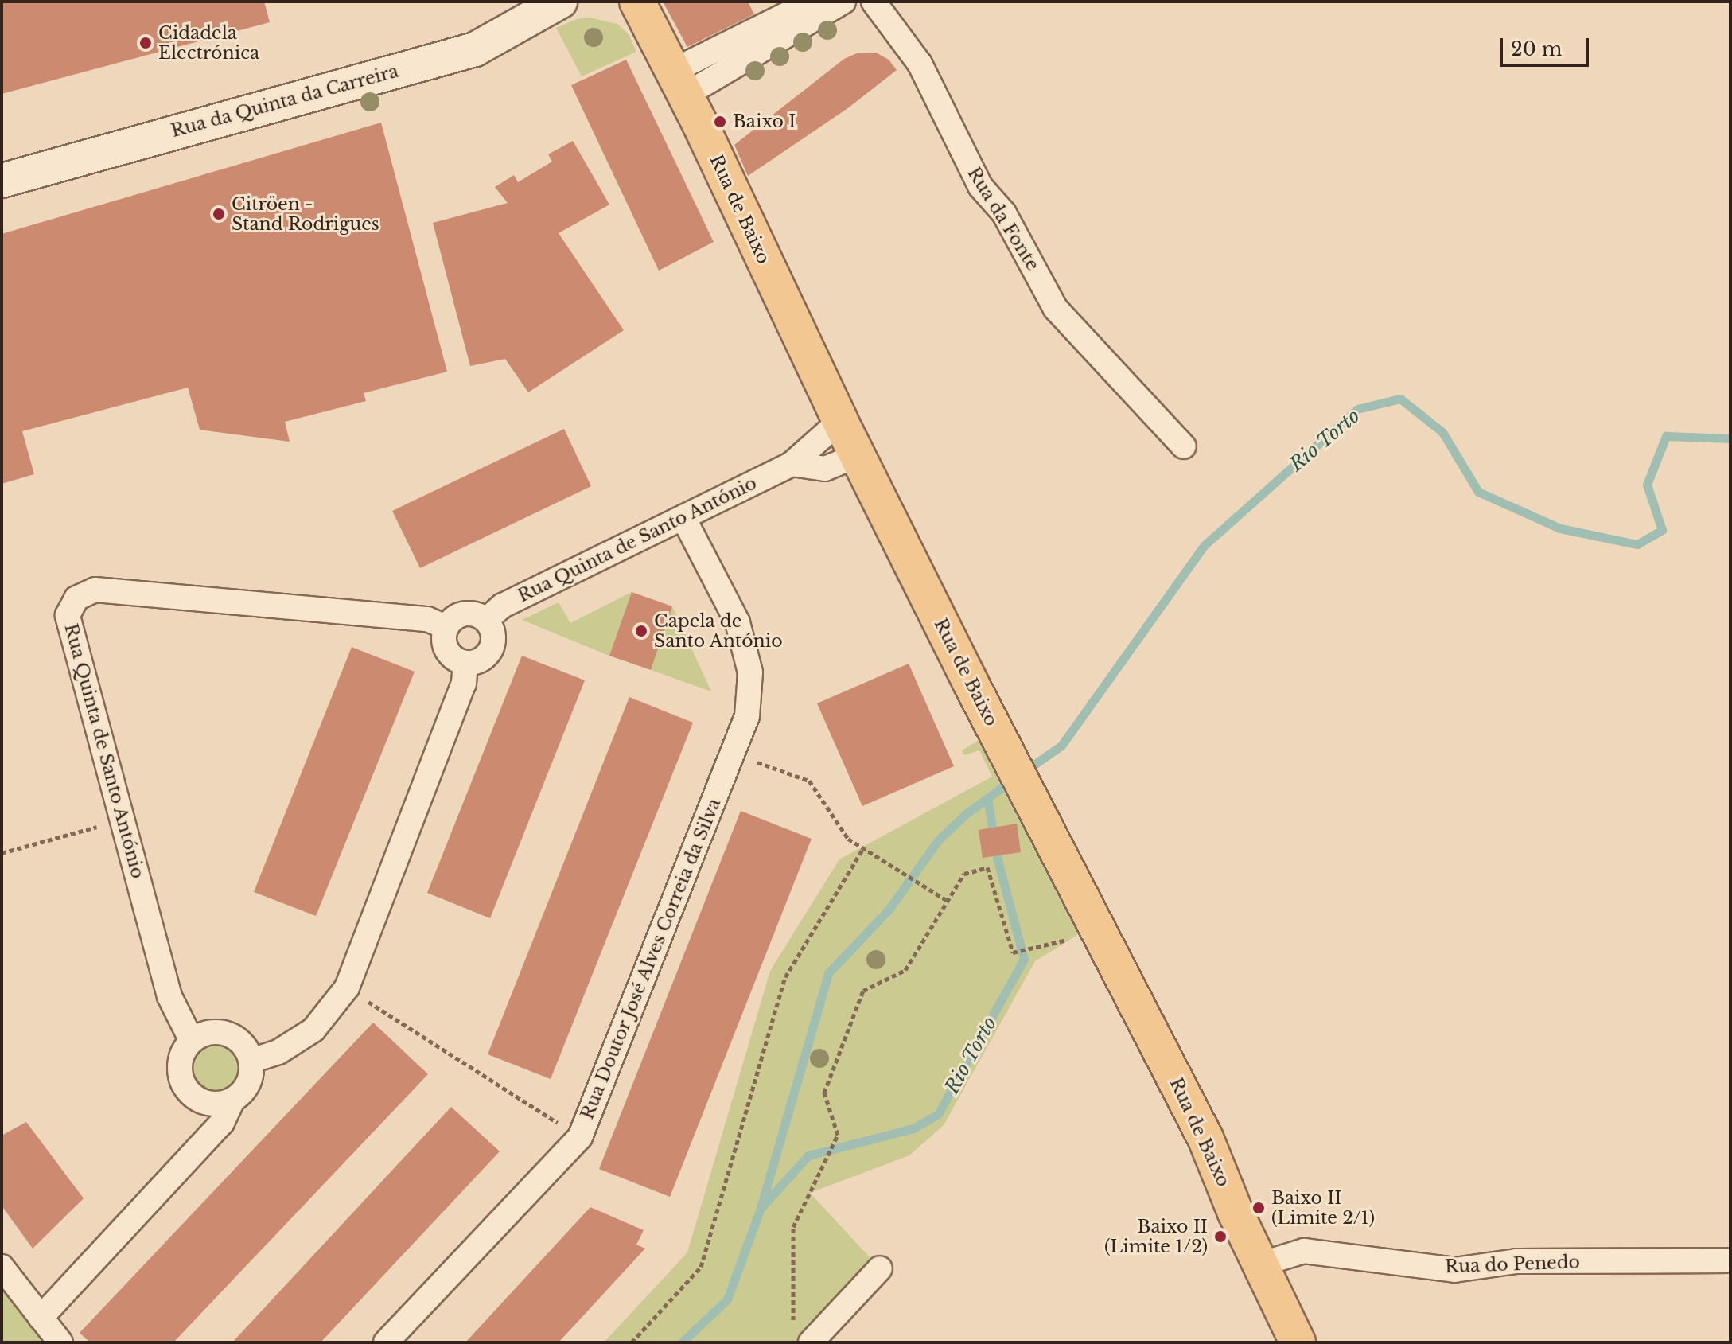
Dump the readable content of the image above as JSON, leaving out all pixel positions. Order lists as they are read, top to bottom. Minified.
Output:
{"streets":{"main road":["Rua de Baixo"],"street":["Rua da Quinta da Carreira","Rua da Fonte","Rua Quinta de Santo António","Rua Doutor José Alves Correia da Silva","Rua do Penedo"]},"crossings":[["Rua de Baixo","Rua Quinta de Santo António"],["Rua de Baixo","Rua do Penedo"],["Rua Quinta de Santo António","Rua Doutor José Alves Correia da Silva"]],"water":["Rio Torto"],"places":["Cidadela Electrónica","Baixo I","Citröen - Stand Rodrigues","Capela de Santo António","Baixo II (Limite 2/1)","Baixo II (Limite 1/2)"],"scale_bar":"20 m"}
